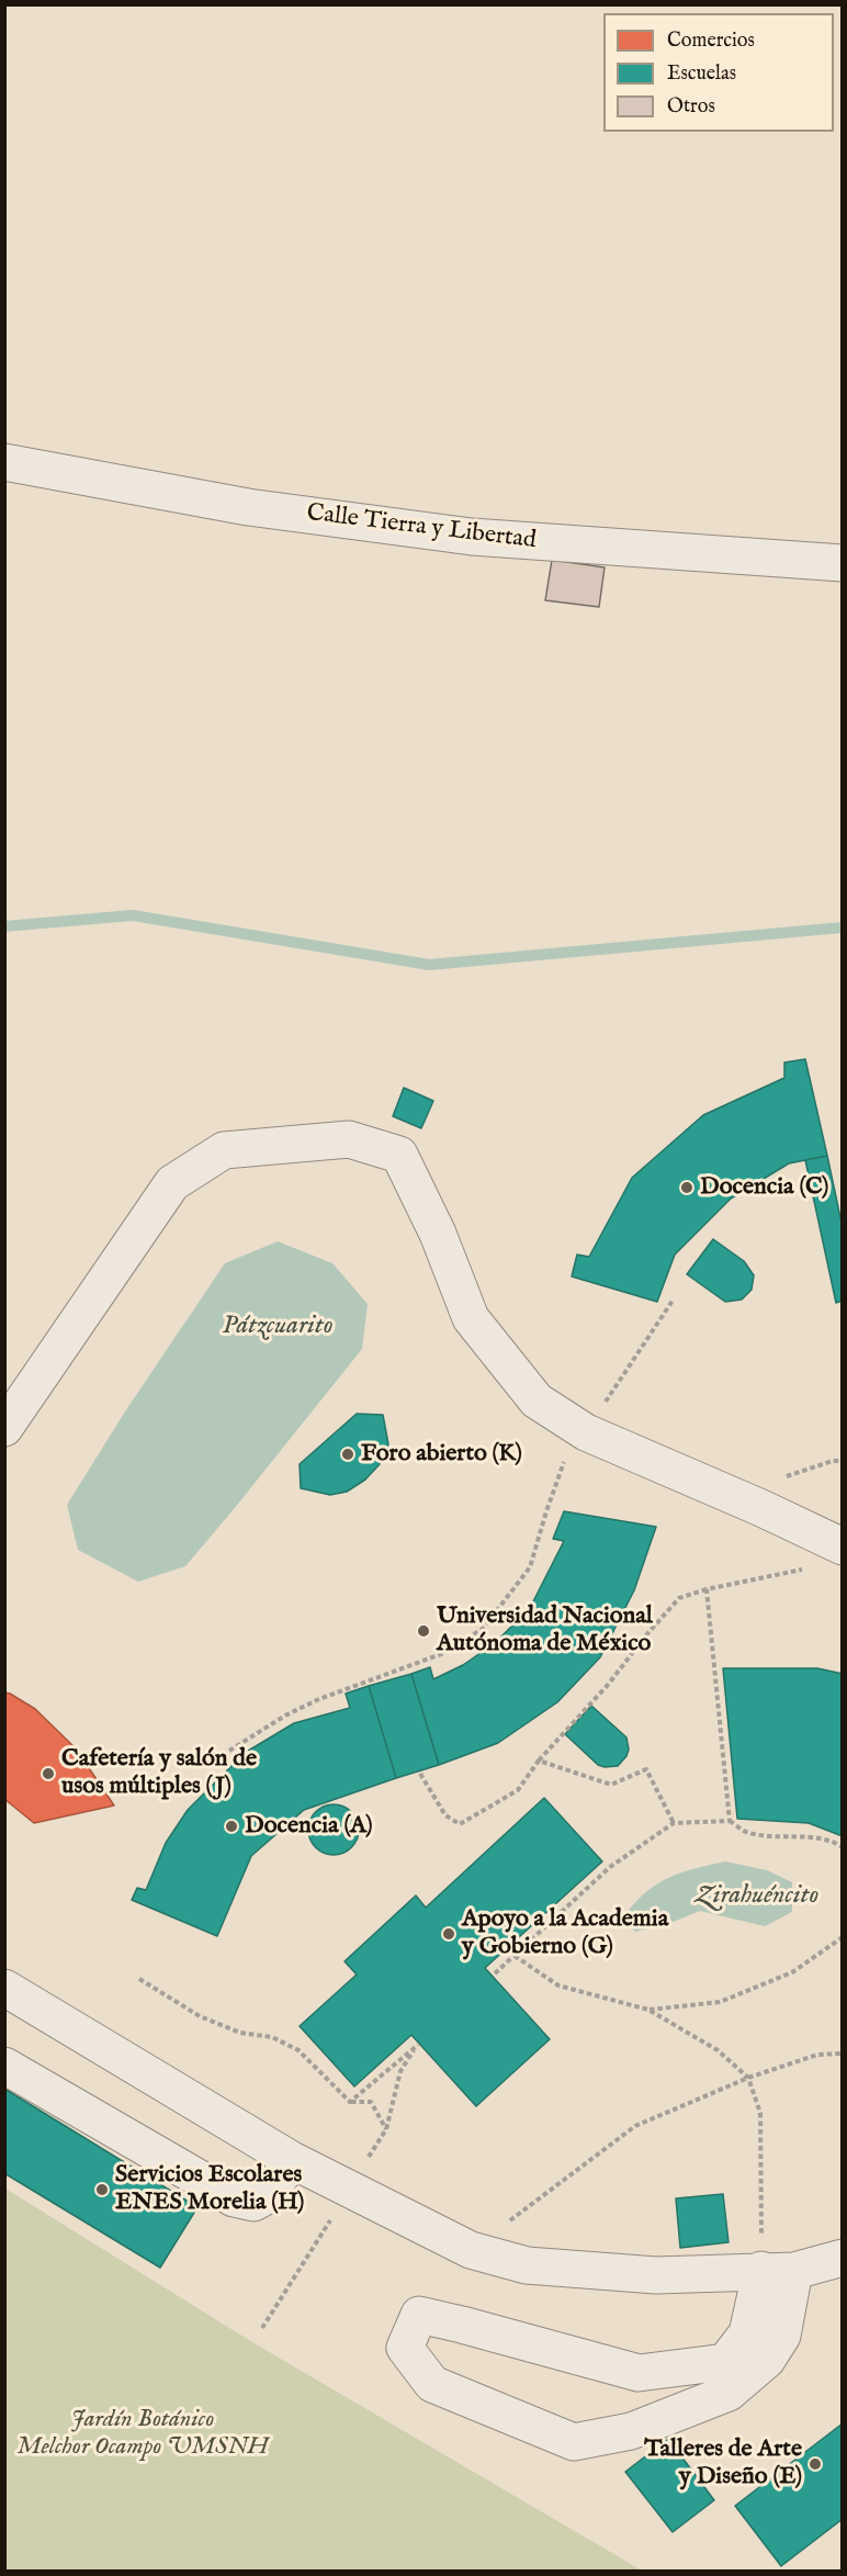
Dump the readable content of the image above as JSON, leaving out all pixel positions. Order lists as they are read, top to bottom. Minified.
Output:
{"streets":{"street":["Calle Tierra y Libertad"]},"water":["Pátzcuarito","Zirahuéncito"],"parks":["Jardín Botánico Melchor Ocampo UMSNH"],"places":["Docencia (C)","Foro abierto (K)","Universidad Nacional Autónoma de México","Cafetería y salón de usos múltiples (J)","Docencia (A)","Apoyo a la Academia y Gobierno (G)","Servicios Escolares ENES Morelia (H)","Talleres de Arte y Diseño (E)"],"legend":["Comercios","Escuelas","Otros"]}
